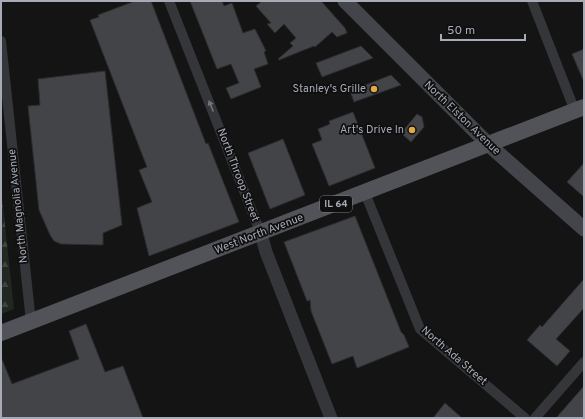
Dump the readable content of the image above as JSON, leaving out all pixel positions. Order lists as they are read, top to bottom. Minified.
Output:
{"streets":{"main road":["North Elston Avenue","IL 64","West North Avenue"],"street":["North Throop Street","North Magnolia Avenue","North Ada Street"]},"crossings":[["North Elston Avenue","West North Avenue"],["North Throop Street","West North Avenue"],["North Magnolia Avenue","West North Avenue"],["West North Avenue","North Ada Street"]],"one_way":["North Throop Street"],"places":["Stanley's Grille","Art's Drive In"],"scale_bar":"50 m"}
